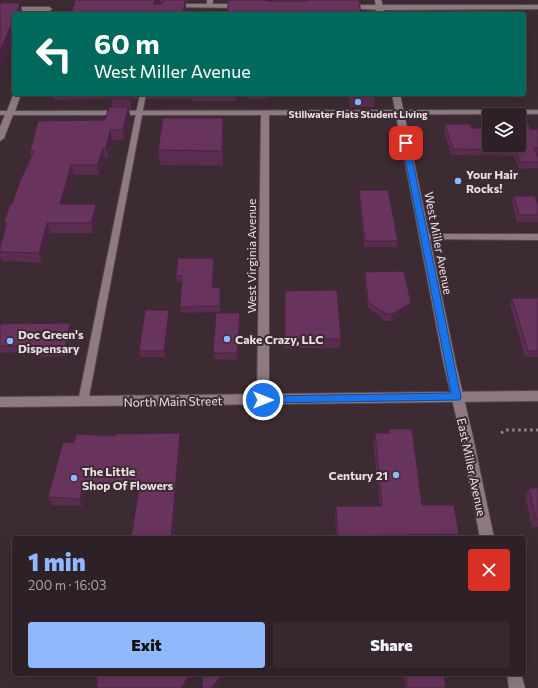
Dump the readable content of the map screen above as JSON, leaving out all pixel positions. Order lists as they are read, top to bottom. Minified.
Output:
{"streets":{"street":["West Miller Avenue","West Virginia Avenue","North Main Street","East Miller Avenue"]},"crossings":[["West Miller Avenue","North Main Street"],["West Miller Avenue","East Miller Avenue"],["West Virginia Avenue","North Main Street"],["North Main Street","East Miller Avenue"]],"places":["Stillwater Flats Student Living","Your Hair Rocks!","Cake Crazy, LLC","Doc Green's Dispensary","Century 21","The Little Shop Of Flowers"],"page":{"turn":["60 m","West Miller Avenue"],"heading":["1 min","200 m · 16:03"],"buttons":["Exit","Share"]}}
